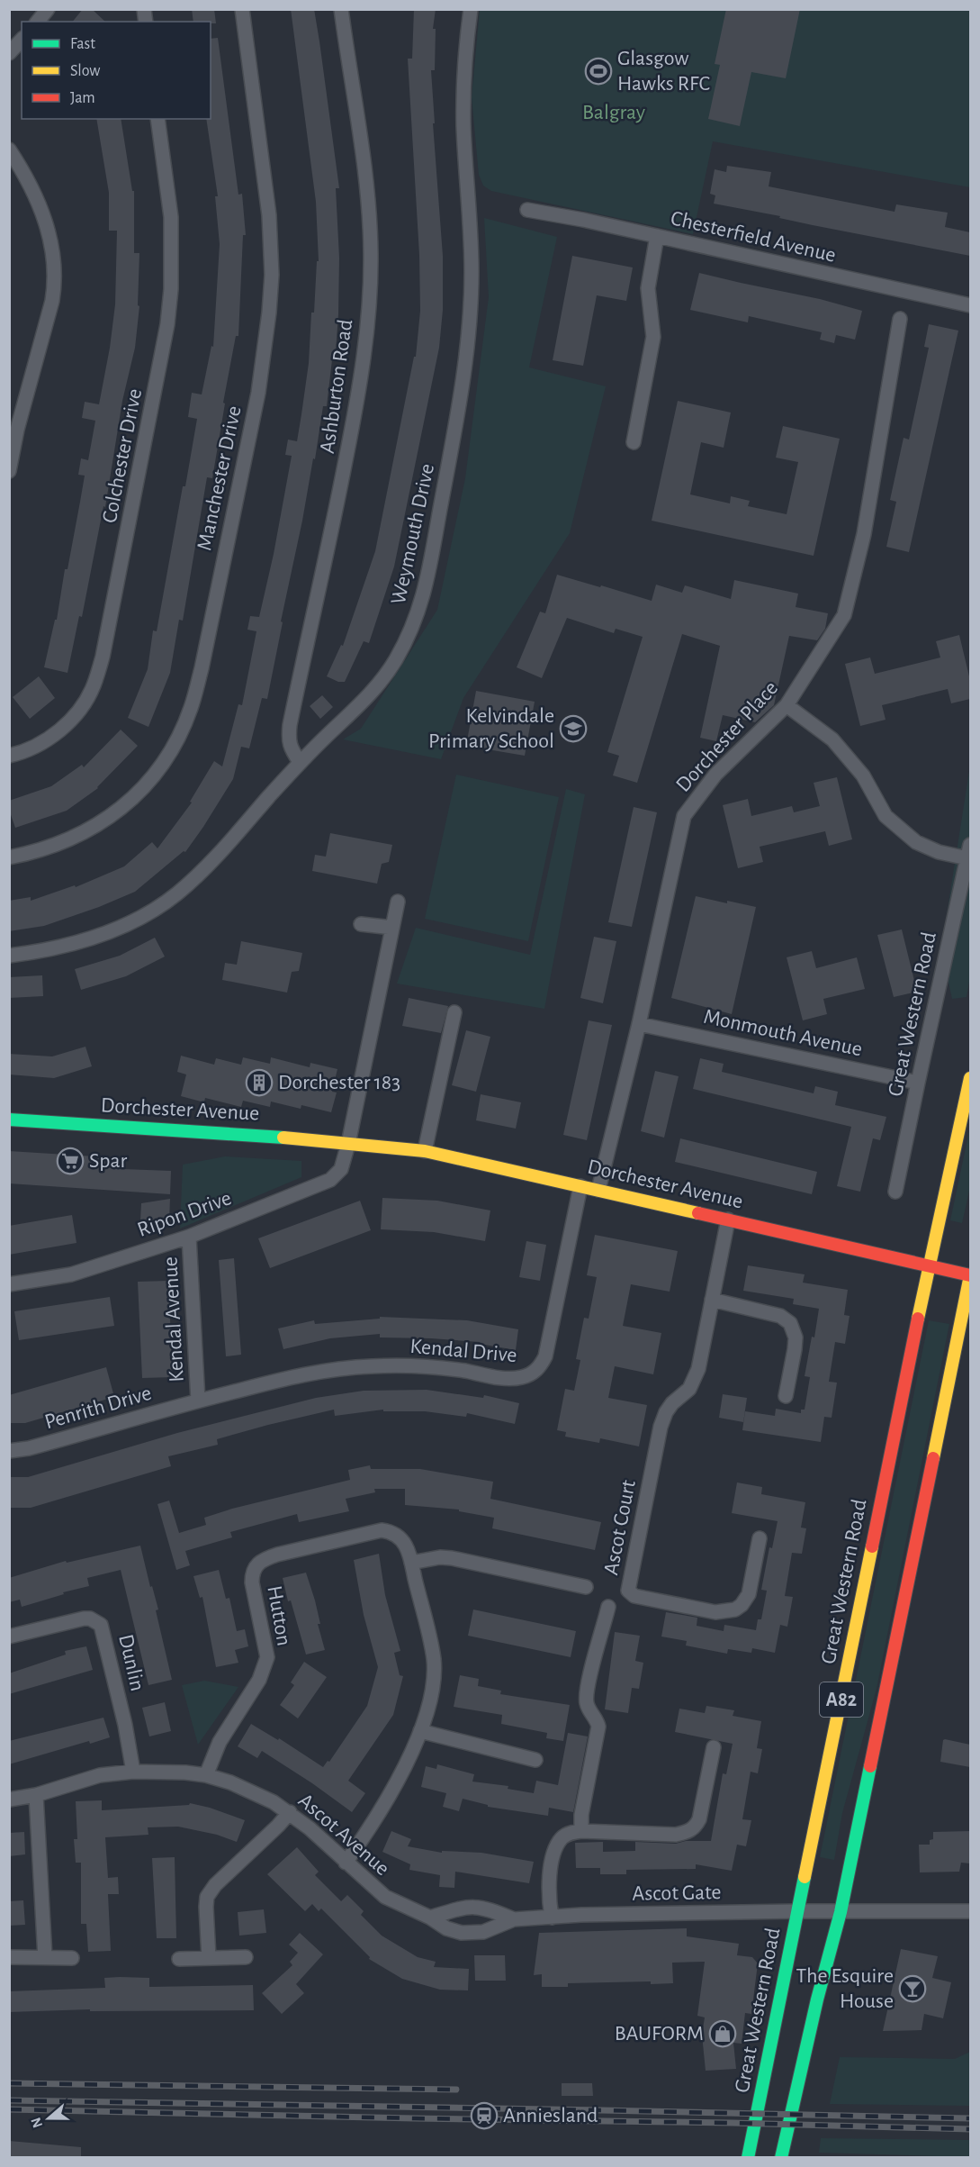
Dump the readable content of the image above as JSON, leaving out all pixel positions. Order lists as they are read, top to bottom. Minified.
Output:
{"streets":{"main road":["Great Western Road","Dorchester Avenue","A82"],"street":["Chesterfield Avenue","Ashburton Road","Colchester Drive","Manchester Drive","Weymouth Drive","Dorchester Place","Monmouth Avenue","Ripon Drive","Kendal Avenue","Kendal Drive","Penrith Drive","Ascot Court","Hutton","Dunlin","Ascot Avenue","Ascot Gate"]},"crossings":[["Ashburton Road","Weymouth Drive"],["Dorchester Place","Monmouth Avenue"],["Dorchester Place","Dorchester Avenue"],["Great Western Road","Monmouth Avenue"],["Great Western Road","Dorchester Avenue"],["Great Western Road","Ascot Gate"],["Dorchester Avenue","Ripon Drive"],["Dorchester Avenue","Kendal Drive"],["Dorchester Avenue","Ascot Court"],["Dorchester Avenue","A82"],["Ripon Drive","Kendal Avenue"],["Kendal Avenue","Kendal Drive"],["Kendal Avenue","Penrith Drive"],["Kendal Drive","Penrith Drive"],["Hutton","Ascot Avenue"],["Dunlin","Ascot Avenue"],["A82","Ascot Gate"],["Ascot Avenue","Ascot Gate"]],"parks":["Balgray"],"places":{"sports":["Glasgow Hawks RFC"],"school or university":["Kelvindale Primary School"],"building":["Dorchester 183"],"supermarket":["Spar"],"bar":["The Esquire House"],"shop":["BAUFORM"],"station":["Anniesland"]},"legend":["Fast","Slow","Jam"],"north":"left"}
